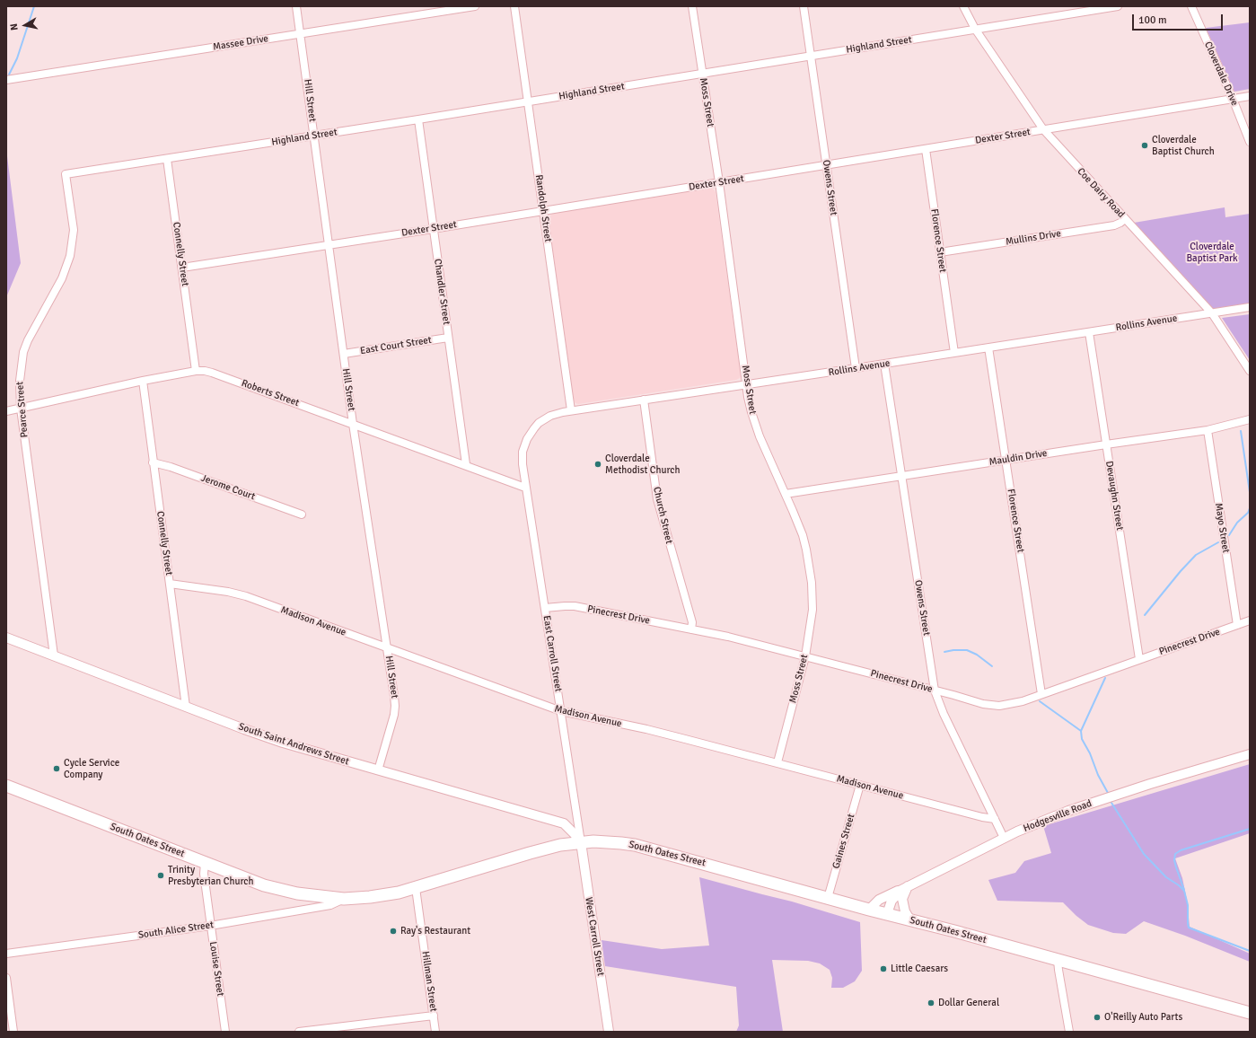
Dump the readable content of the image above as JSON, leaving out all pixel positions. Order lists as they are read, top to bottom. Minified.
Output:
{"streets":{"main road":["South Oates Street"],"street":["Massee Drive","Highland Street","Cloverdale Drive","Hill Street","Moss Street","Dexter Street","Owens Street","Coe Dairy Road","Randolph Street","Mullins Drive","Florence Street","Connelly Street","Chandler Street","Rollins Avenue","East Court Street","Roberts Street","Pearce Street","Mauldin Drive","Jerome Court","Devaughn Street","Church Street","Mayo Street","Pinecrest Drive","Madison Avenue","East Carroll Street","South Saint Andrews Street","Hodgesville Road","Gaines Street","South Alice Street","West Carroll Street","Louise Street","Hillman Street"]},"crossings":[["Massee Drive","Hill Street"],["Highland Street","Hill Street"],["Highland Street","Moss Street"],["Highland Street","Owens Street"],["Highland Street","Coe Dairy Road"],["Highland Street","Randolph Street"],["Highland Street","Connelly Street"],["Highland Street","Chandler Street"],["Highland Street","Pearce Street"],["Cloverdale Drive","Dexter Street"],["Hill Street","Dexter Street"],["Hill Street","East Court Street"],["Hill Street","Roberts Street"],["Hill Street","Madison Avenue"],["Hill Street","South Saint Andrews Street"],["Moss Street","Dexter Street"],["Moss Street","Rollins Avenue"],["Moss Street","Mauldin Drive"],["Moss Street","Pinecrest Drive"],["Moss Street","Madison Avenue"],["Dexter Street","Owens Street"],["Dexter Street","Coe Dairy Road"],["Dexter Street","Randolph Street"],["Dexter Street","Florence Street"],["Dexter Street","Connelly Street"],["Dexter Street","Chandler Street"],["Owens Street","Rollins Avenue"],["Owens Street","Mauldin Drive"],["Owens Street","Pinecrest Drive"],["Owens Street","Madison Avenue"],["Owens Street","Hodgesville Road"],["Coe Dairy Road","Mullins Drive"],["Coe Dairy Road","Rollins Avenue"],["Randolph Street","Rollins Avenue"],["Mullins Drive","Florence Street"],["Florence Street","Rollins Avenue"],["Florence Street","Mauldin Drive"],["Florence Street","Pinecrest Drive"],["Connelly Street","Roberts Street"],["Connelly Street","Jerome Court"],["Connelly Street","Madison Avenue"],["Connelly Street","South Saint Andrews Street"],["Chandler Street","East Court Street"],["Chandler Street","Roberts Street"],["Rollins Avenue","Roberts Street"],["Rollins Avenue","Devaughn Street"],["Rollins Avenue","Church Street"],["Rollins Avenue","East Carroll Street"],["Roberts Street","Pearce Street"],["Roberts Street","East Carroll Street"],["Pearce Street","South Saint Andrews Street"],["Mauldin Drive","Devaughn Street"],["Mauldin Drive","Mayo Street"],["Devaughn Street","Pinecrest Drive"],["Church Street","Pinecrest Drive"],["Mayo Street","Pinecrest Drive"],["Pinecrest Drive","East Carroll Street"],["Madison Avenue","East Carroll Street"],["Madison Avenue","Gaines Street"],["East Carroll Street","South Saint Andrews Street"],["East Carroll Street","South Oates Street"],["East Carroll Street","West Carroll Street"],["South Saint Andrews Street","South Oates Street"],["South Saint Andrews Street","West Carroll Street"],["Hodgesville Road","South Oates Street"],["South Oates Street","Gaines Street"],["South Oates Street","South Alice Street"],["South Oates Street","West Carroll Street"],["South Oates Street","Louise Street"],["South Oates Street","Hillman Street"],["South Alice Street","Louise Street"]],"parks":["Cloverdale Baptist Park"],"places":["Cloverdale Baptist Church","Cloverdale Methodist Church","Cycle Service Company","Trinity Presbyterian Church","Ray's Restaurant","Little Caesars","Dollar General","O'Reilly Auto Parts"],"scale_bar":"100 m","north":"left"}
